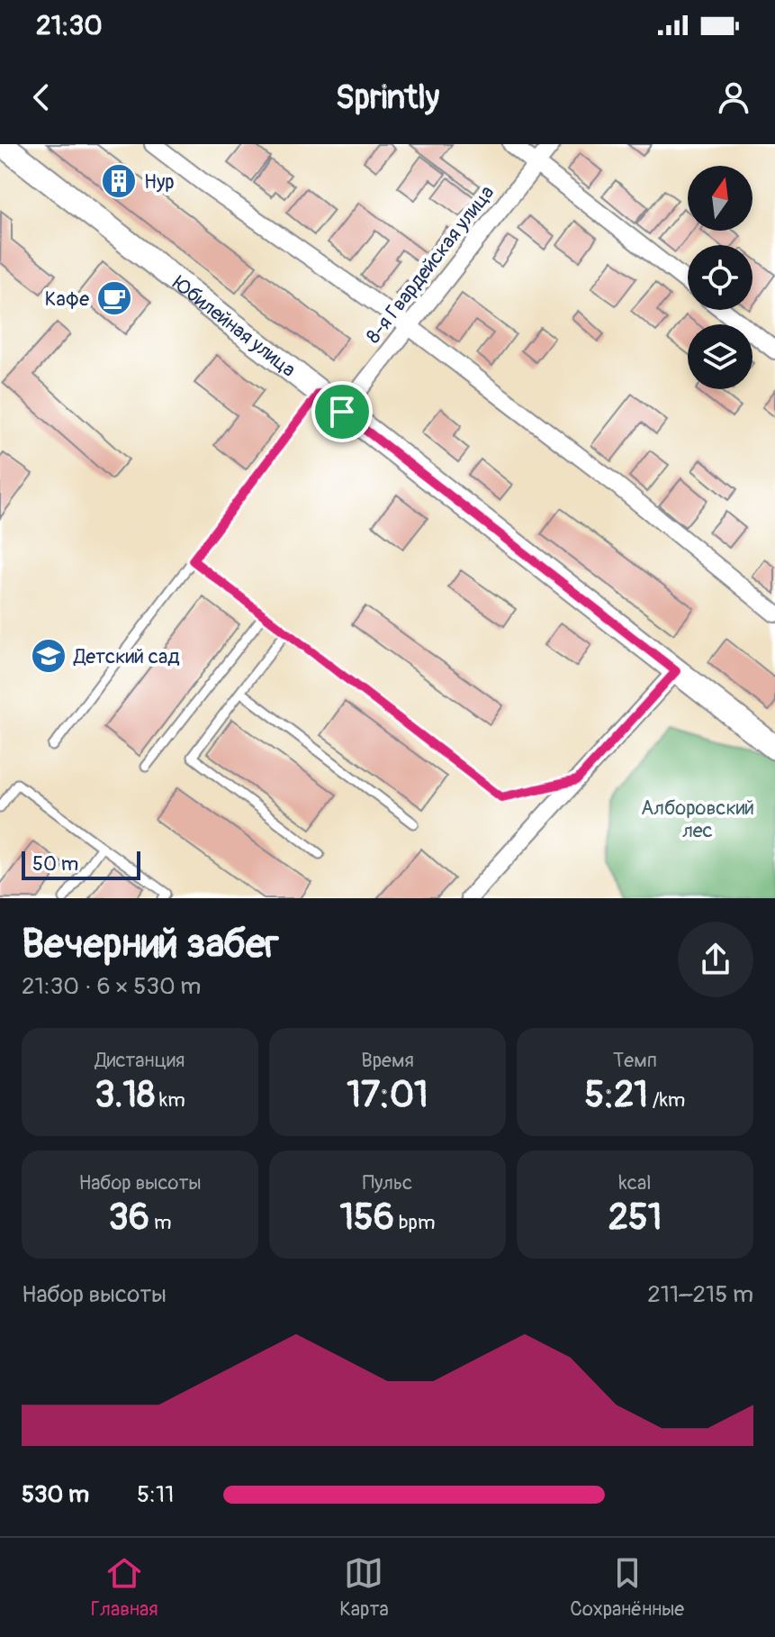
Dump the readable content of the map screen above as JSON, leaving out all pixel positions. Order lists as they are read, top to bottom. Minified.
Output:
{"streets":{"main road":["Юбилейная улица"],"street":["8-я Гвардейская улица"]},"crossings":[["8-я Гвардейская улица","Юбилейная улица"]],"parks":["Алборовский лес"],"places":{"building":["Нур"],"cafe":["Кафе"],"school or university":["Детский сад"]},"scale_bar":"50 m","north":"top","page":{"status":"21:30","header":"Sprintly","scale":"50 m","heading":["Вечерний забег","21:30 · 6 × 530 m"],"stats":[["Дистанция","3.18 km"],["Время","17:01"],["Темп","5:21 /km"],["Набор высоты","36 m"],["Пульс","156 bpm"],["kcal","251"]],"chart":["Набор высоты","211–215 m"],"list":[{"name":"530 m","note":"5:11"}],"tabs":["Главная","Карта","Сохранённые"]}}
